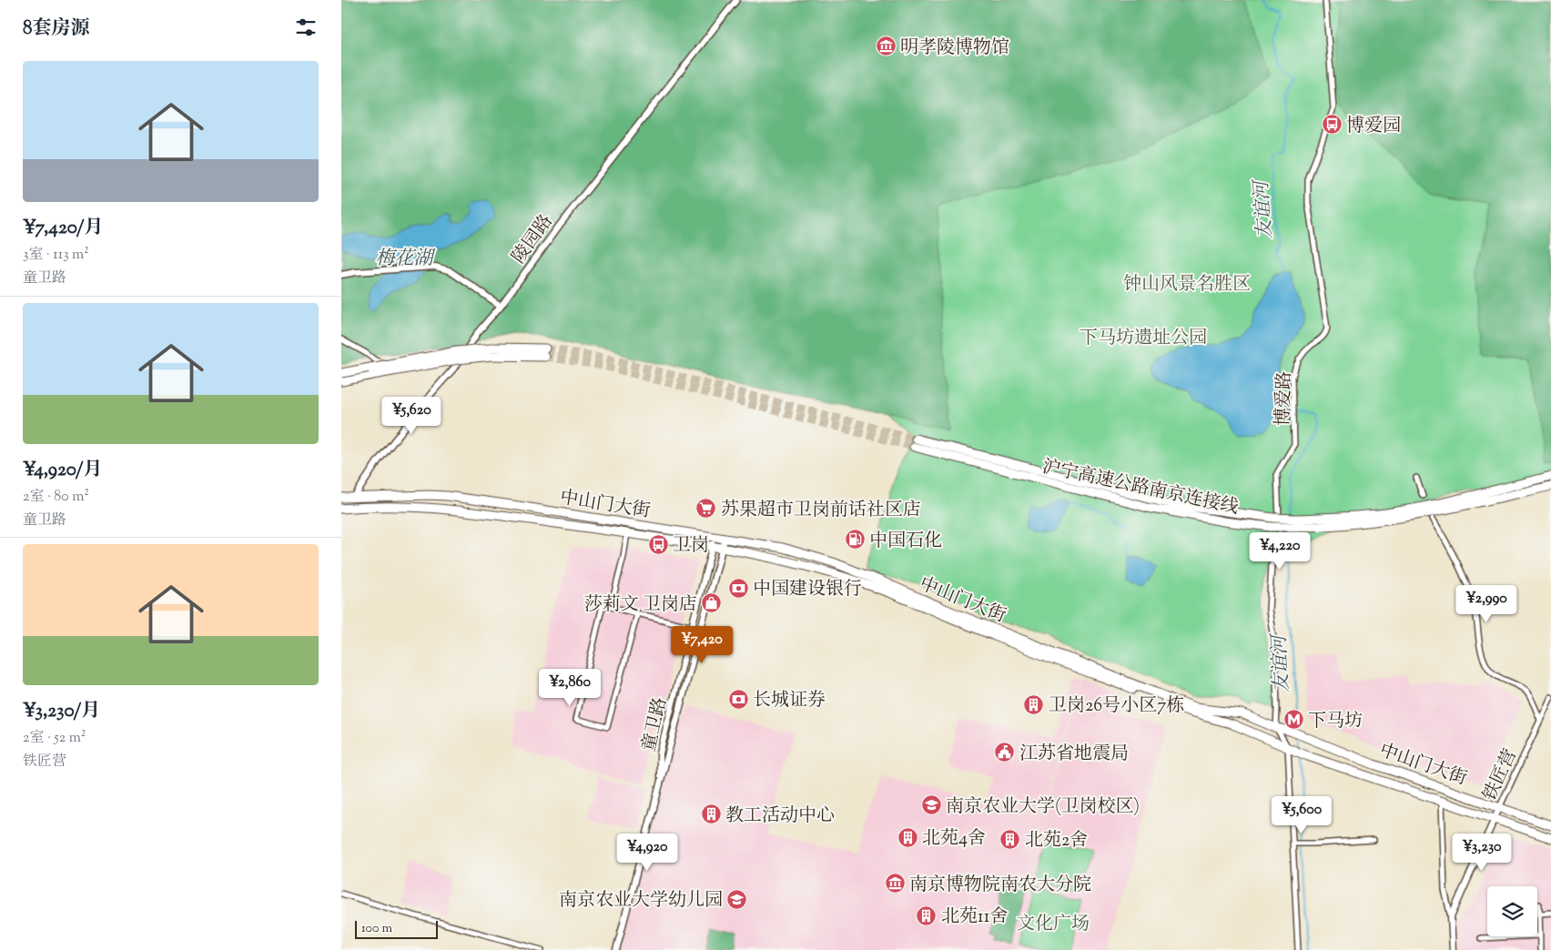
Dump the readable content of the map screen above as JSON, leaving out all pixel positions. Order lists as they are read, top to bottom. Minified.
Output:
{"streets":{"main road":["沪宁高速公路南京连接线","中山门大街"],"street":["陵园路","博爱路","童卫路","铁匠营"]},"crossings":[["陵园路","中山门大街"],["博爱路","中山门大街"],["中山门大街","童卫路"],["中山门大街","铁匠营"]],"water":["友谊河","梅花湖"],"parks":["钟山风景名胜区","下马坊遗址公园","文化广场"],"places":{"museum":["明孝陵博物馆","南京博物院南农大分院"],"bus stop":["博爱园","卫岗"],"supermarket":["苏果超市卫岗前话社区店"],"fuel station":["中国石化"],"bank":["中国建设银行","长城证券"],"shop":["莎莉文 卫岗店"],"building":["卫岗26号小区7栋","教工活动中心","北苑4舍","北苑2舍","北苑11舍"],"metro station":["下马坊"],"public building":["江苏省地震局"],"school or university":["南京农业大学(卫岗校区)","南京农业大学幼儿园"]},"scale_bar":"100 m","page":{"heading":"8套房源","list":[{"name":"¥7,420/月","note":"3室 · 113 m² · 童卫路"},{"name":"¥4,920/月","note":"2室 · 80 m² · 童卫路"},{"name":"¥3,230/月","note":"2室 · 52 m² · 铁匠营"}],"price":["¥5,620","¥4,220","¥2,990","¥7,420","¥2,860","¥5,600","¥4,920","¥3,230"],"scale":"100 m"}}
